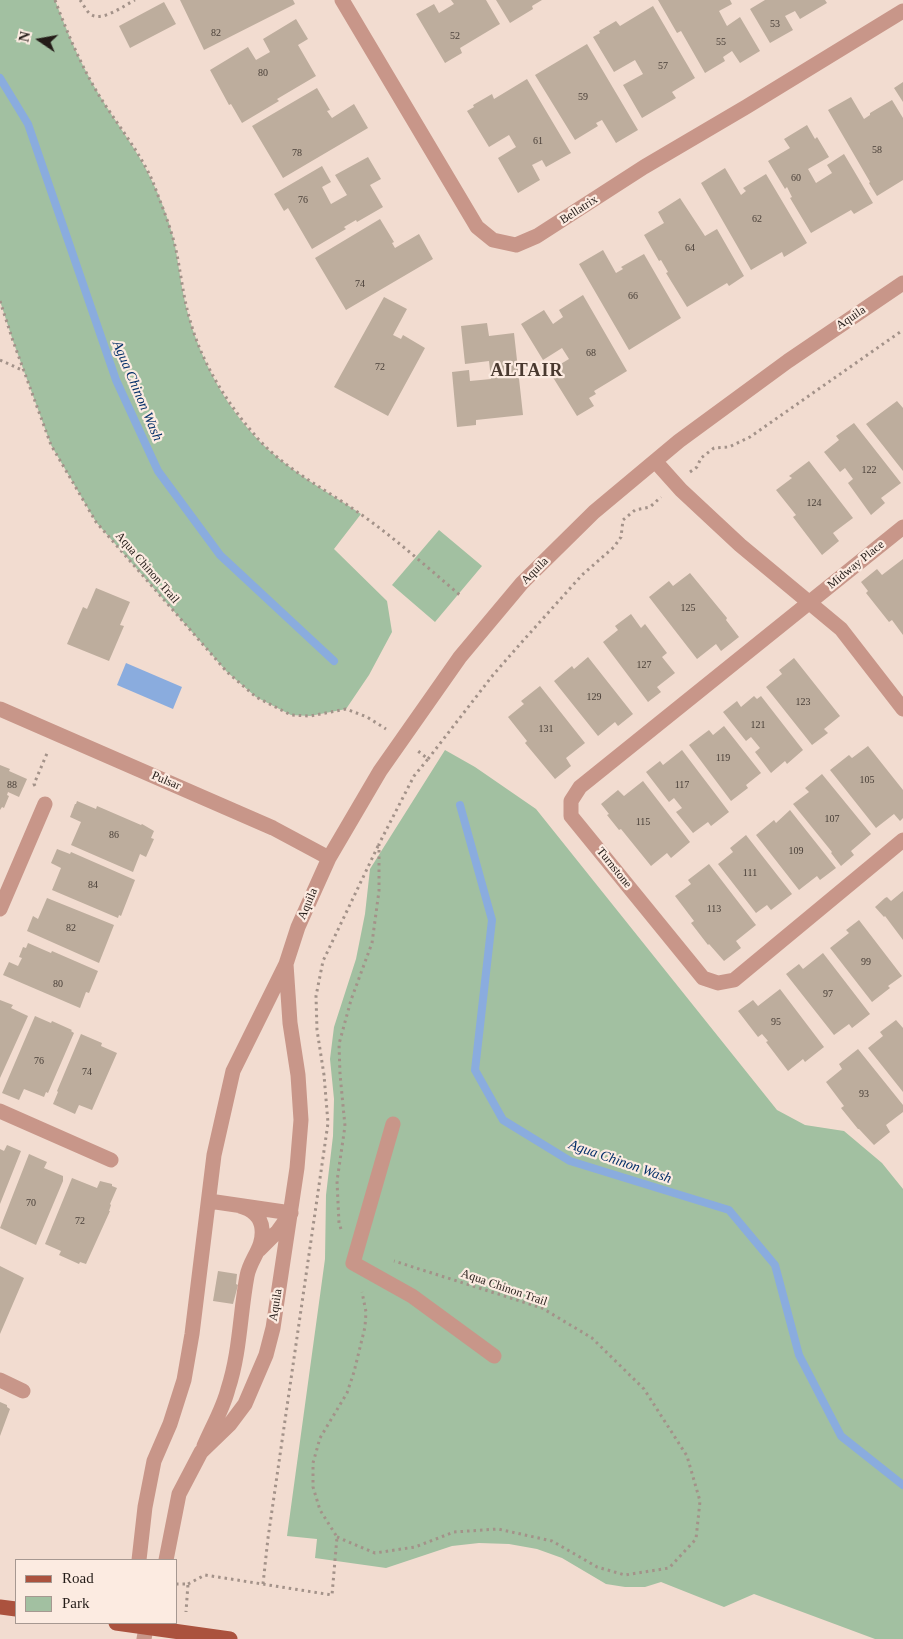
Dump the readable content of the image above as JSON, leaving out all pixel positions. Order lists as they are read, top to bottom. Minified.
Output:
{"streets":{"street":["Bellatrix","Aquila","Midway Place","Pulsar","Turnstone"],"path":["Aqua Chinon Trail"]},"crossings":[["Aquila","Pulsar"],["Midway Place","Turnstone"]],"districts":["ALTAIR"],"water":["Agua Chinon Wash"],"house_numbers":["53","82","52","55","57","80","59","61","58","78","60","76","62","64","74","66","68","72","122","124","125","127","129","123","121","131","119","105","88","117","107","115","86","109","111","84","113","82","99","80","97","95","76","74","93","70","72"],"legend":["Road","Park"],"north":"left"}
